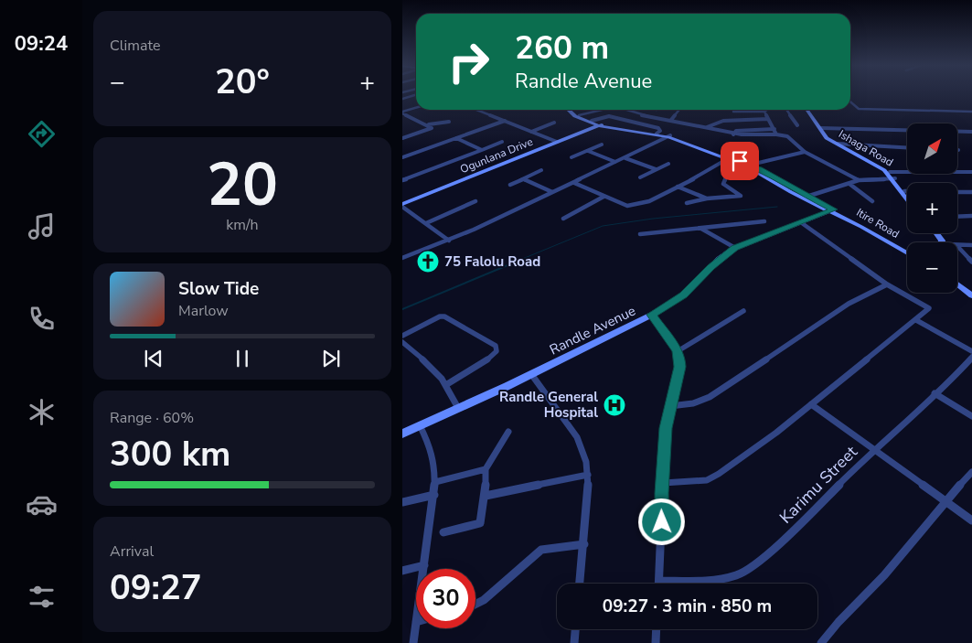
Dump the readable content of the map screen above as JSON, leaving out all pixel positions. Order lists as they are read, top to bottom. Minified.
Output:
{"streets":{"main road":["Ishaga Road","Ogunlana Drive","Itire Road","Randle Avenue"],"street":["Karimu Street"]},"crossings":[["Ogunlana Drive","Itire Road"],["Itire Road","Randle Avenue"]],"places":{"church":["75 Falolu Road"],"hospital":["Randle General Hospital"]},"north":"top right","page":{"tabs":"09:24","tile":["Climate",["20","km/h"],["Range · 60%","300 km"],["Arrival","09:27"]],"turn":["260 m","Randle Avenue"],"heat":["−","20°","+"],"map_buttons":["+","−"],"song":["Slow Tide","Marlow"],"limit":"30","trip":"09:27 · 3 min · 850 m"}}
